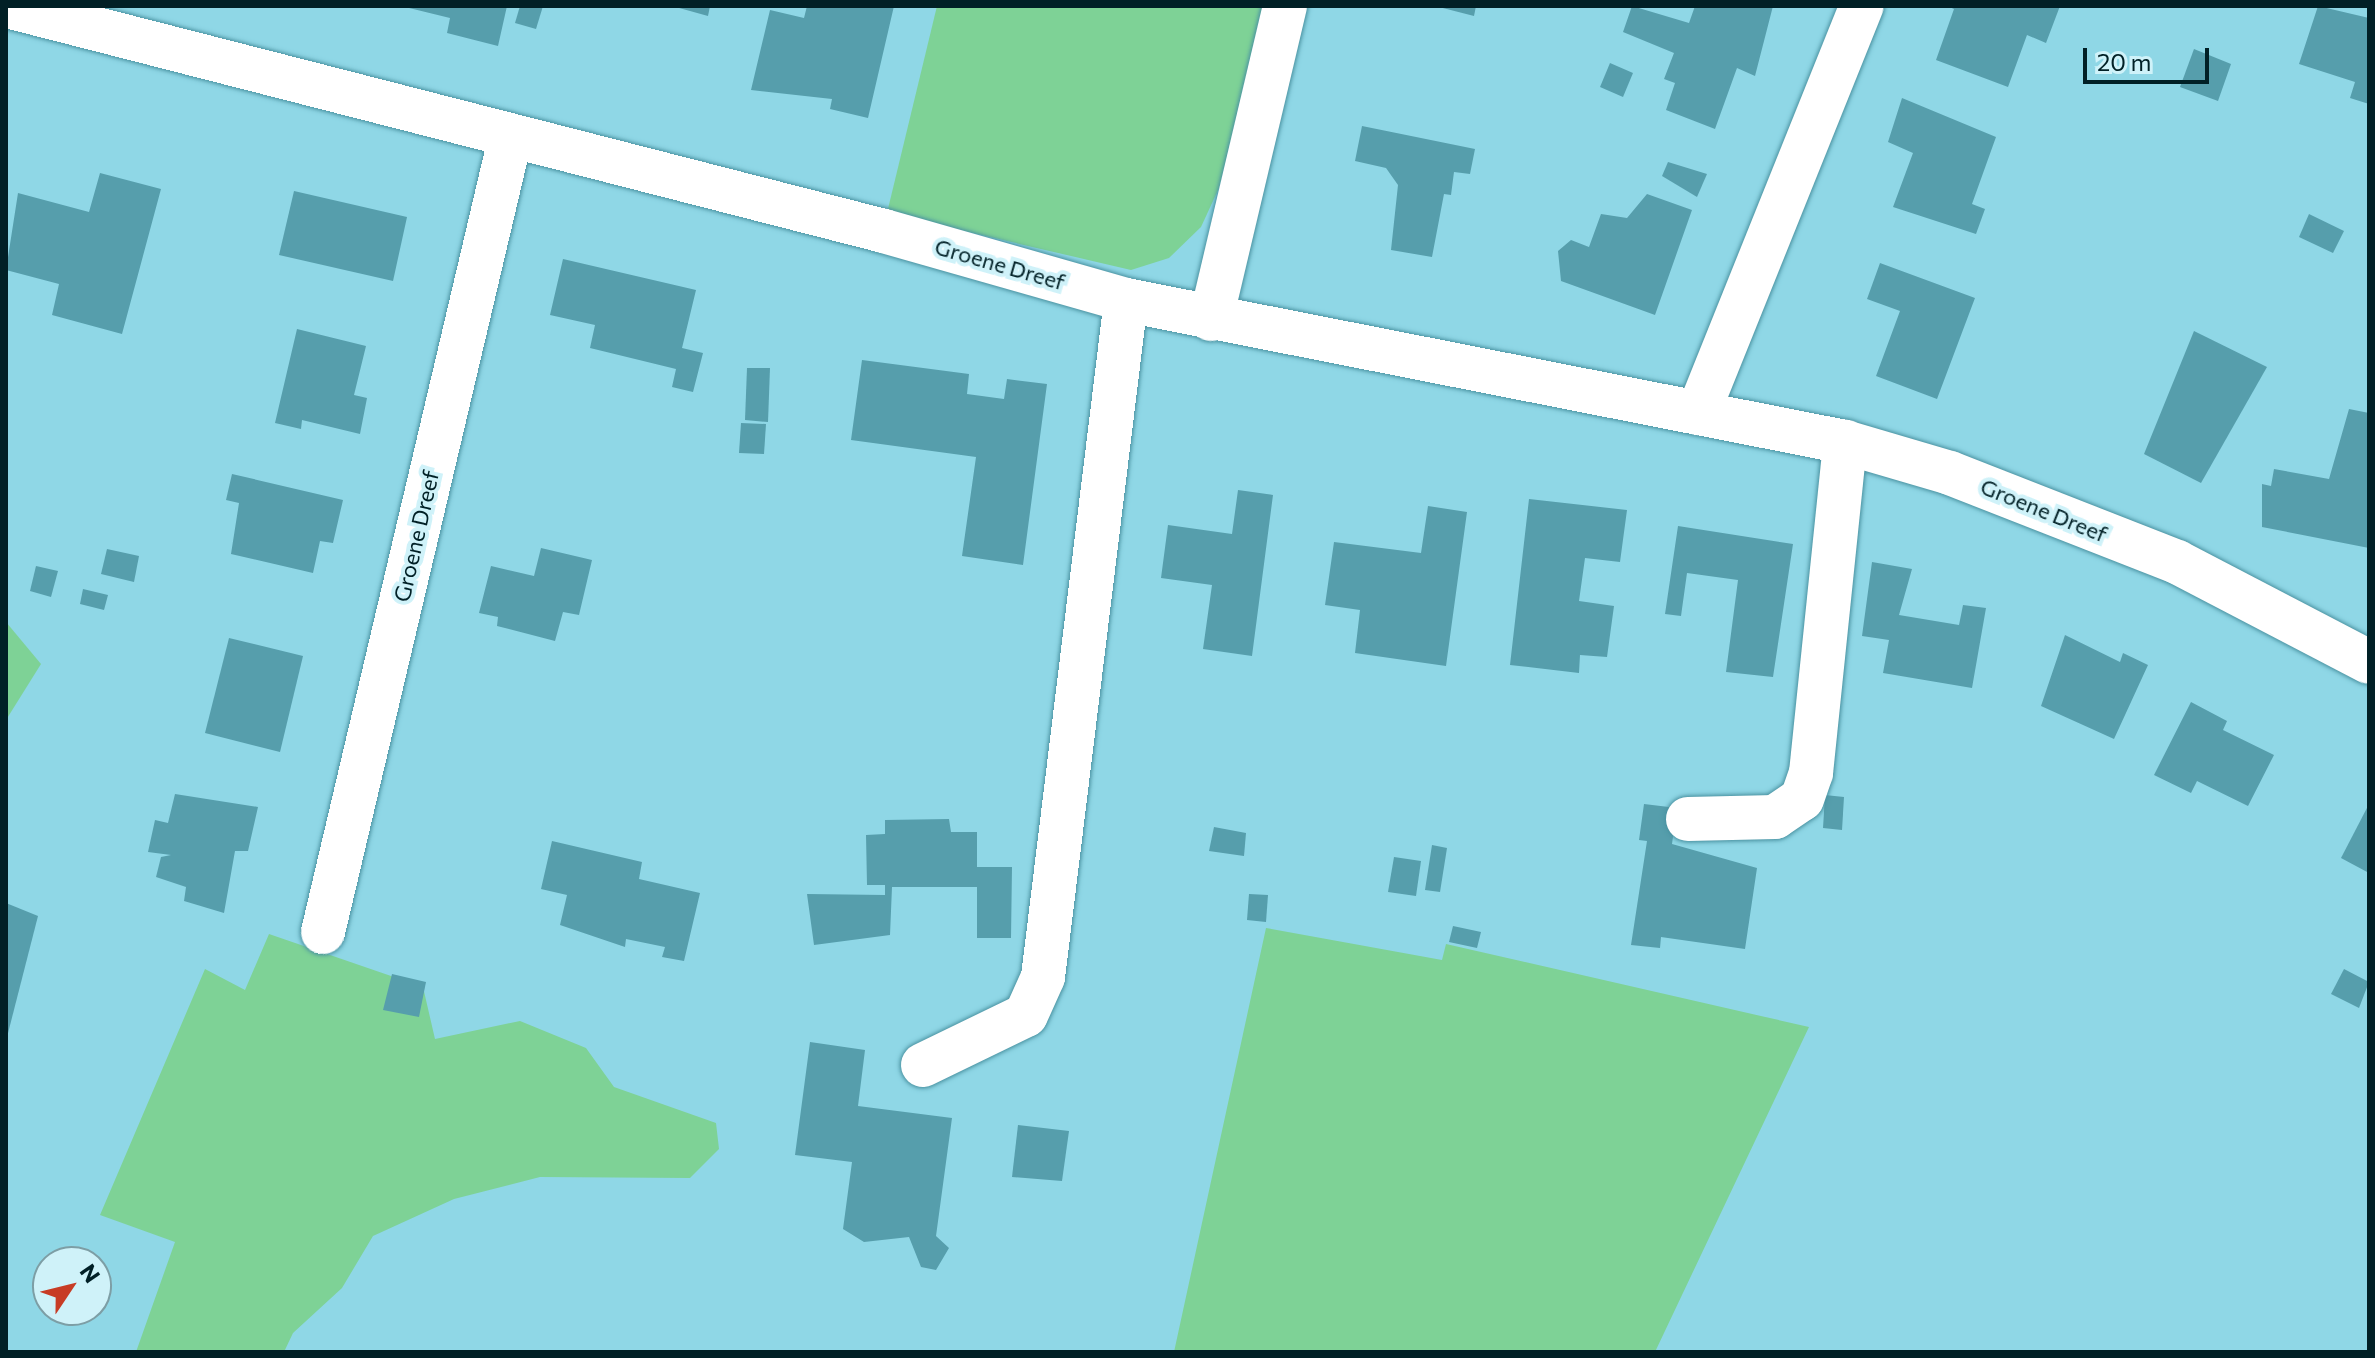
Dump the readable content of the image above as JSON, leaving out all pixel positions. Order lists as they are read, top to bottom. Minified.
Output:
{"streets":{"street":["Groene Dreef"]},"scale_bar":"20 m","north":"top right"}
